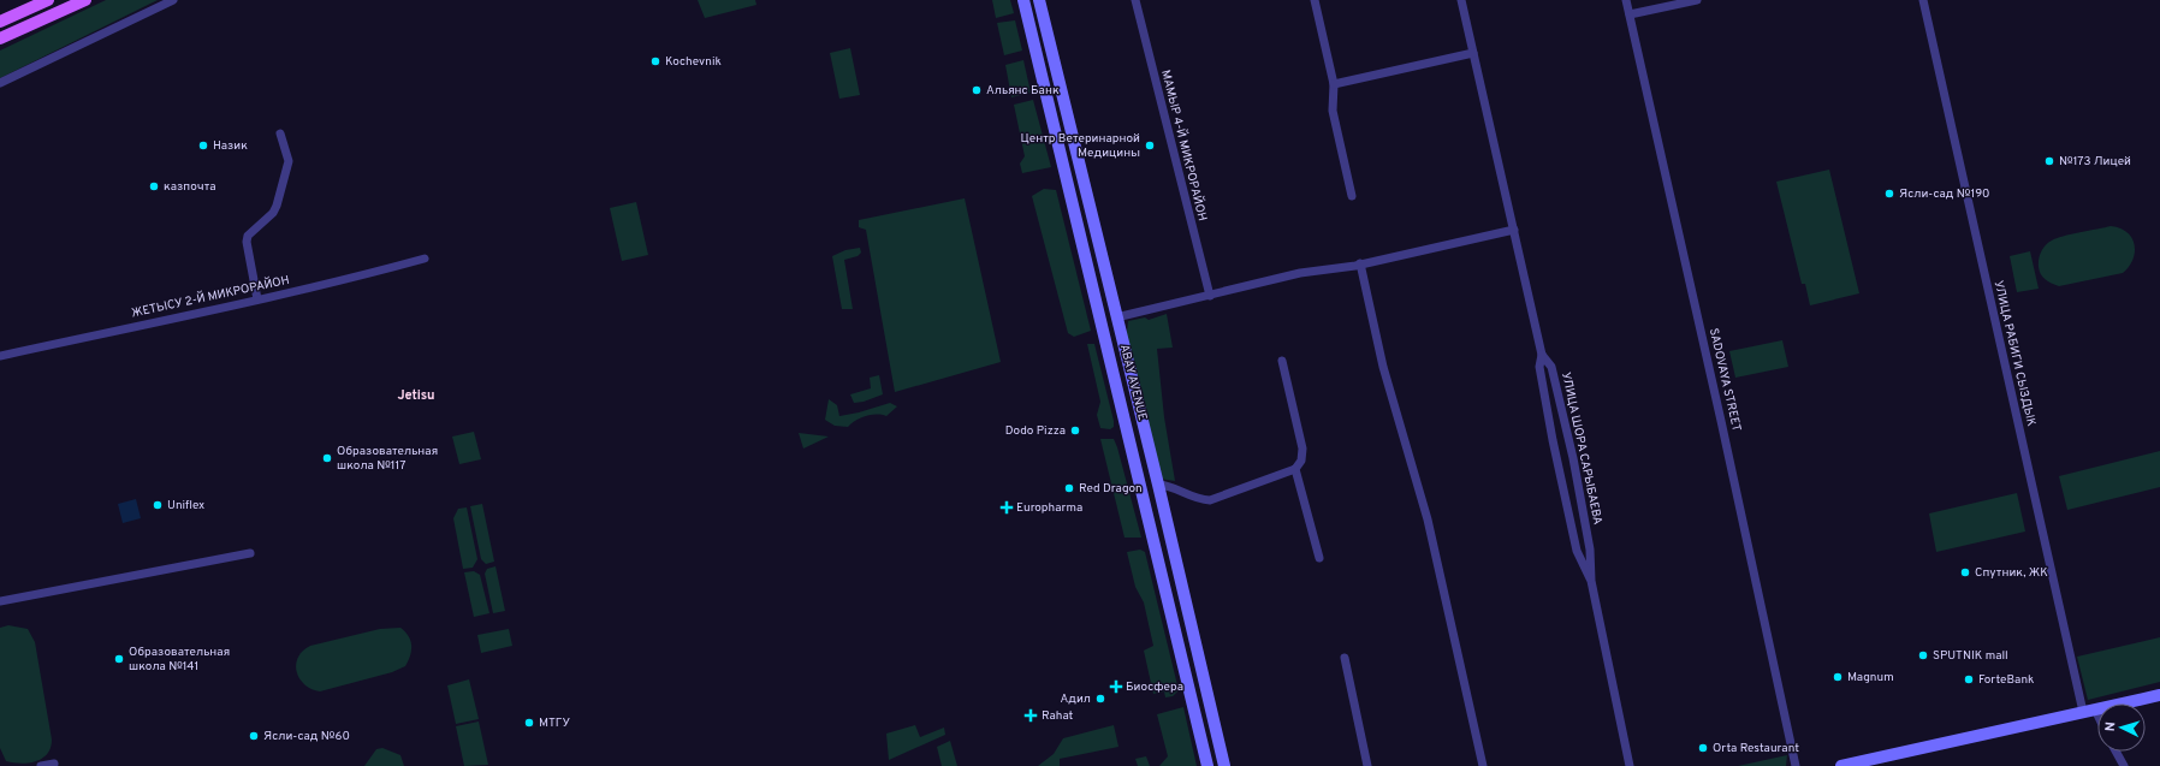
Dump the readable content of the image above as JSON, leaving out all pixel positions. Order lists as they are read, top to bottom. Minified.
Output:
{"streets":{"main road":["ABAY AVENUE"],"street":["МАМЫР 4-Й МИКРОРАЙОН","ЖЕТЫСУ 2-Й МИКРОРАЙОН","УЛИЦА РАБИГИ СЫЗДЫК","SADOVAYA STREET","УЛИЦА ШОРА САРЫБАЕВА"]},"districts":["Jetisu"],"places":{"other":["Kochevnik","Альянс Банк","Назик","Центр Ветеринарной Медицины","№173 Лицей","казпочта","Ясли-сад №190","Dodo Pizza","Образовательная школа №117","Red Dragon","Uniflex","Спутник, ЖК","SPUTNIK mall","Образовательная школа №141","Magnum","ForteBank","Адил","МТГУ","Ясли-сад №60","Orta Restaurant"],"health":["Europharma","Биосфера","Rahat"]},"north":"left"}
